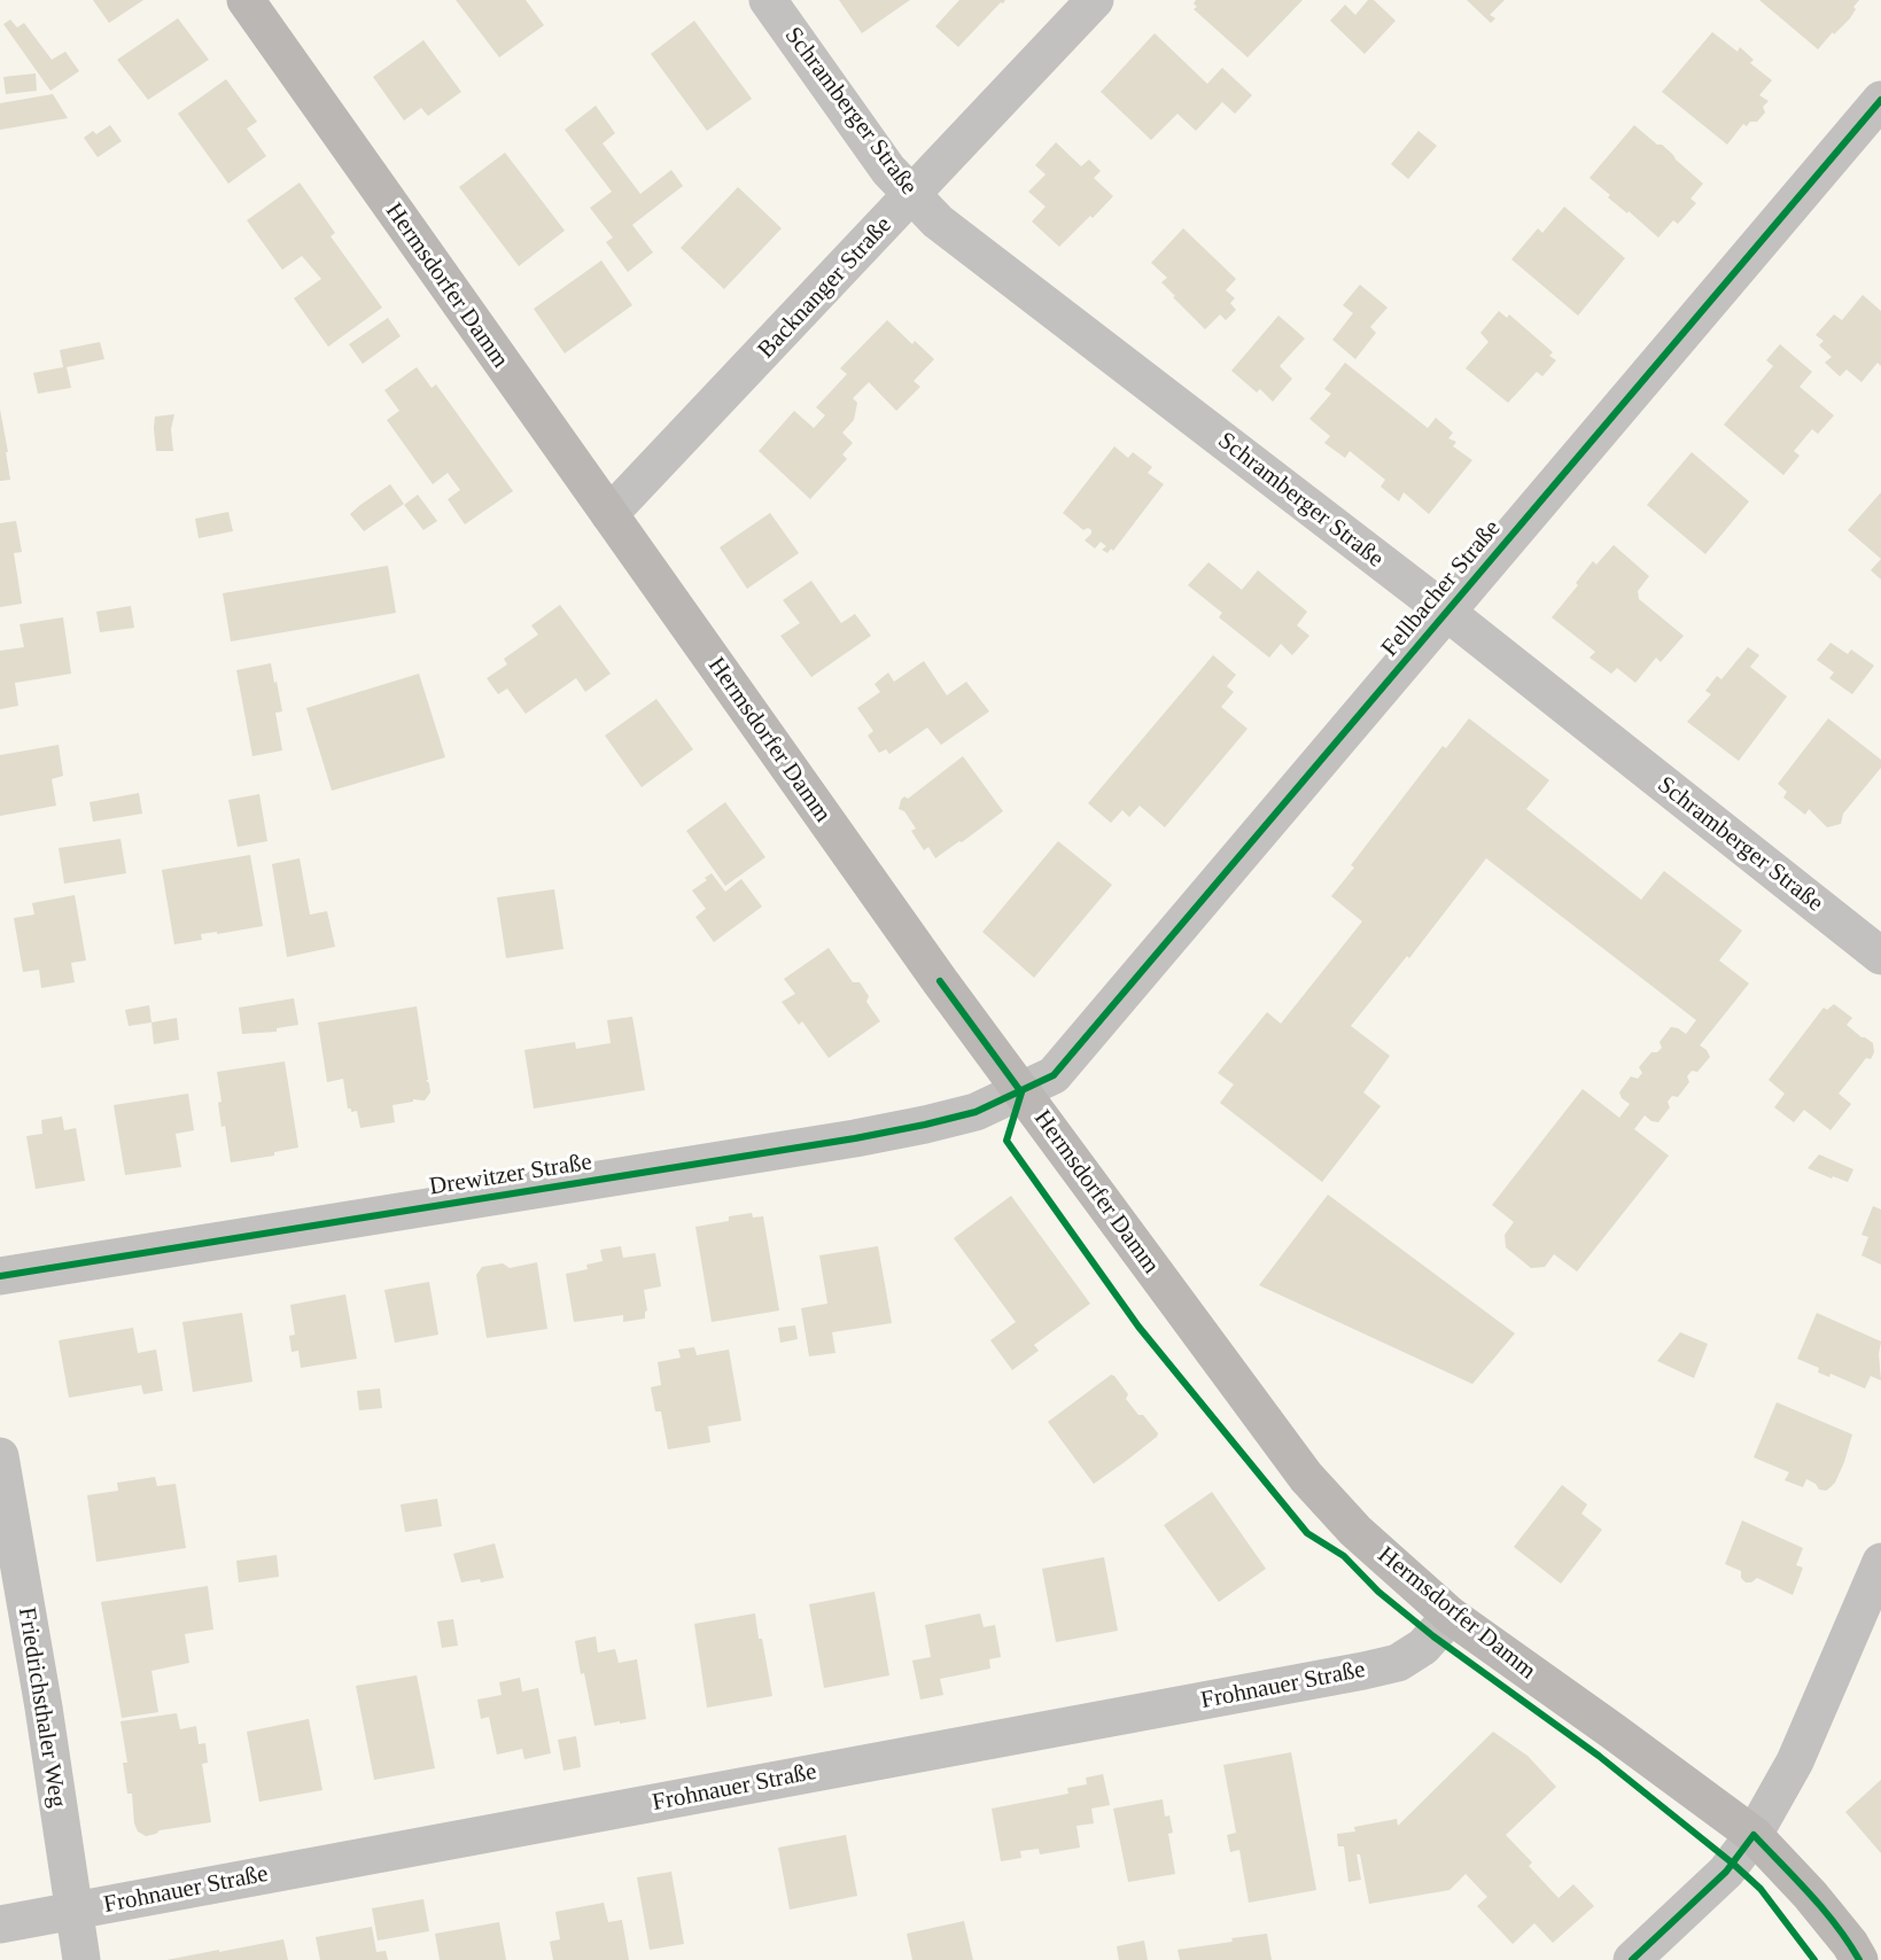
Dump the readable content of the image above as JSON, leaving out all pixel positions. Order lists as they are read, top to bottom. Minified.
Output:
{"streets":{"main road":["Hermsdorfer Damm"],"street":["Schramberger Straße","Backnanger Straße","Fellbacher Straße","Drewitzer Straße","Frohnauer Straße","Friedrichsthaler Weg"]},"crossings":[["Schramberger Straße","Backnanger Straße"],["Schramberger Straße","Fellbacher Straße"],["Hermsdorfer Damm","Backnanger Straße"],["Hermsdorfer Damm","Fellbacher Straße"],["Hermsdorfer Damm","Drewitzer Straße"],["Hermsdorfer Damm","Frohnauer Straße"],["Fellbacher Straße","Drewitzer Straße"],["Frohnauer Straße","Friedrichsthaler Weg"]]}
